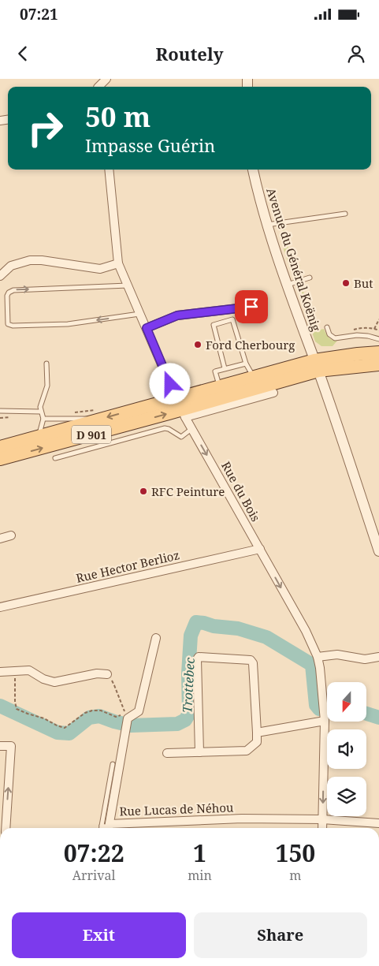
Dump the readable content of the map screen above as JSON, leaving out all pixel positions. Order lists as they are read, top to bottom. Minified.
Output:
{"streets":{"main road":["D 901"],"street":["Avenue du Général Koënig","Rue du Bois","Rue Hector Berlioz","Rue Lucas de Néhou"]},"crossings":[["Avenue du Général Koënig","D 901"],["D 901","Rue du Bois"],["Rue du Bois","Rue Hector Berlioz"],["Rue du Bois","Rue Lucas de Néhou"]],"one_way":["Rue du Bois"],"water":["Trottebec"],"places":["But","Ford Cherbourg","RFC Peinture"],"north":"bottom","page":{"status":"07:21","header":"Routely","turn":["50 m","Impasse Guérin"],"eta":["07:22","Arrival","1","min","150","m"],"buttons":["Exit","Share"]}}
